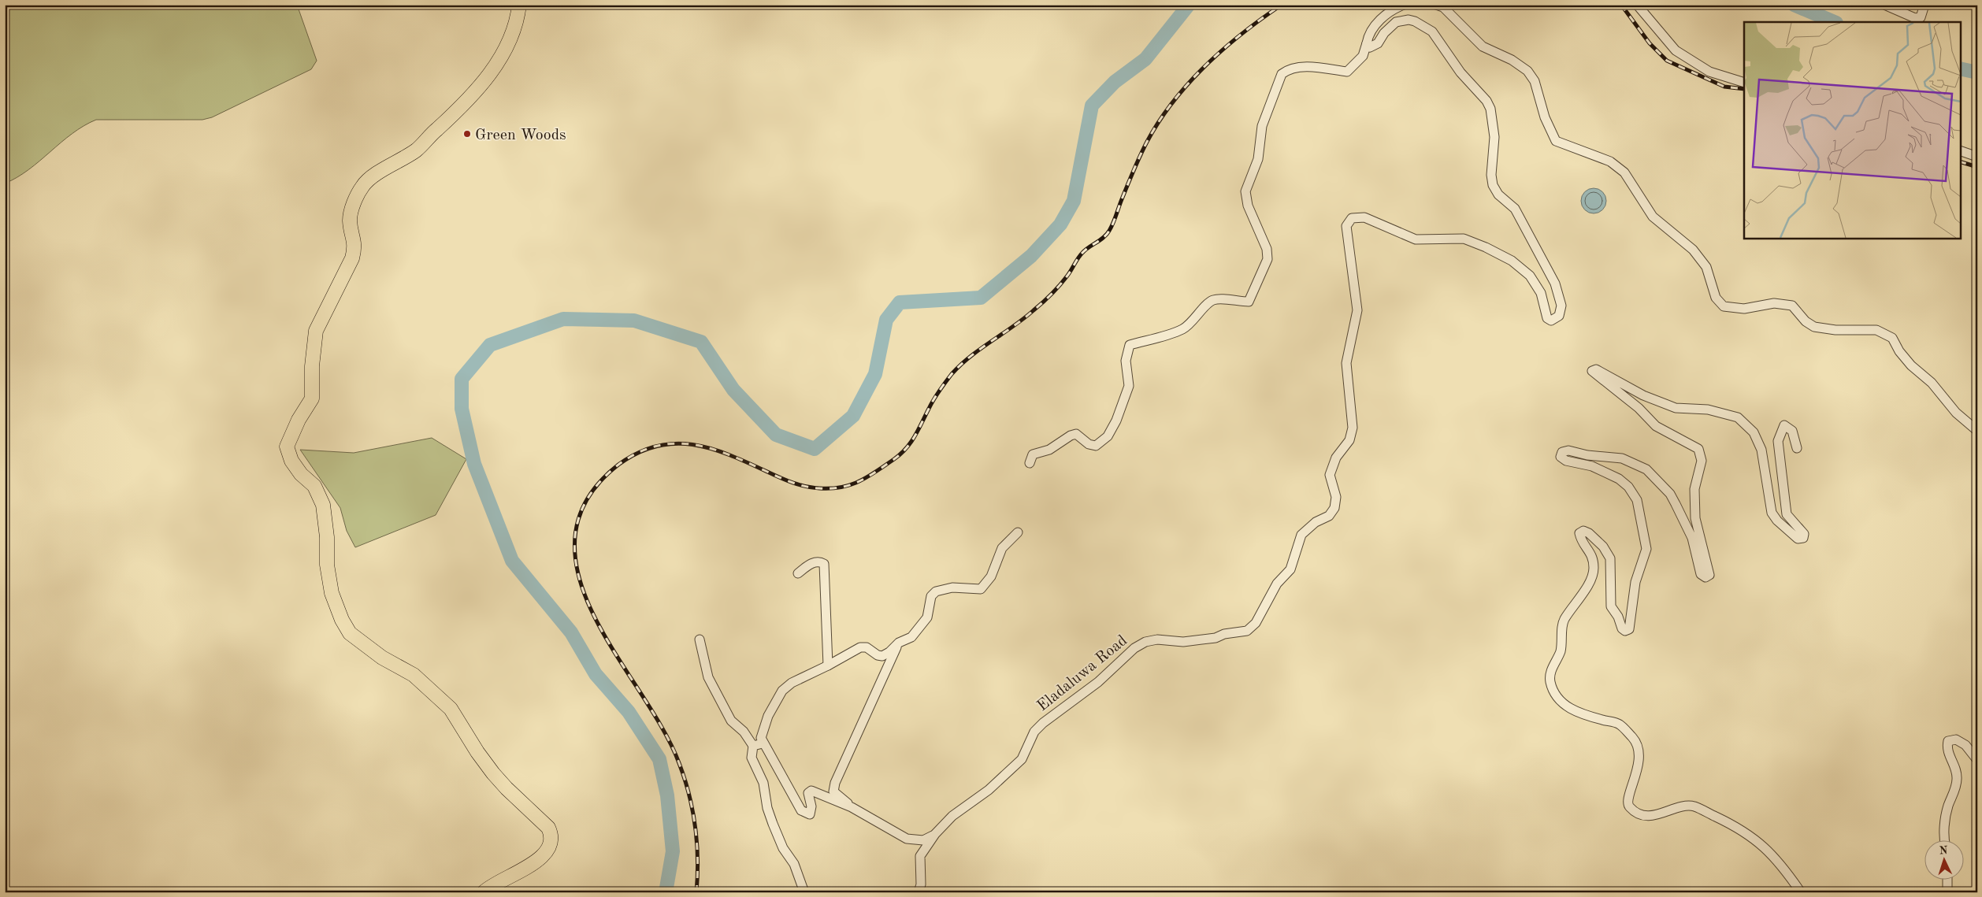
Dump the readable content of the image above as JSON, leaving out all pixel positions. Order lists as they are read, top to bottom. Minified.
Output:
{"streets":{"street":["Eladaluwa Road"]},"places":["Green Woods"],"north":"top"}
